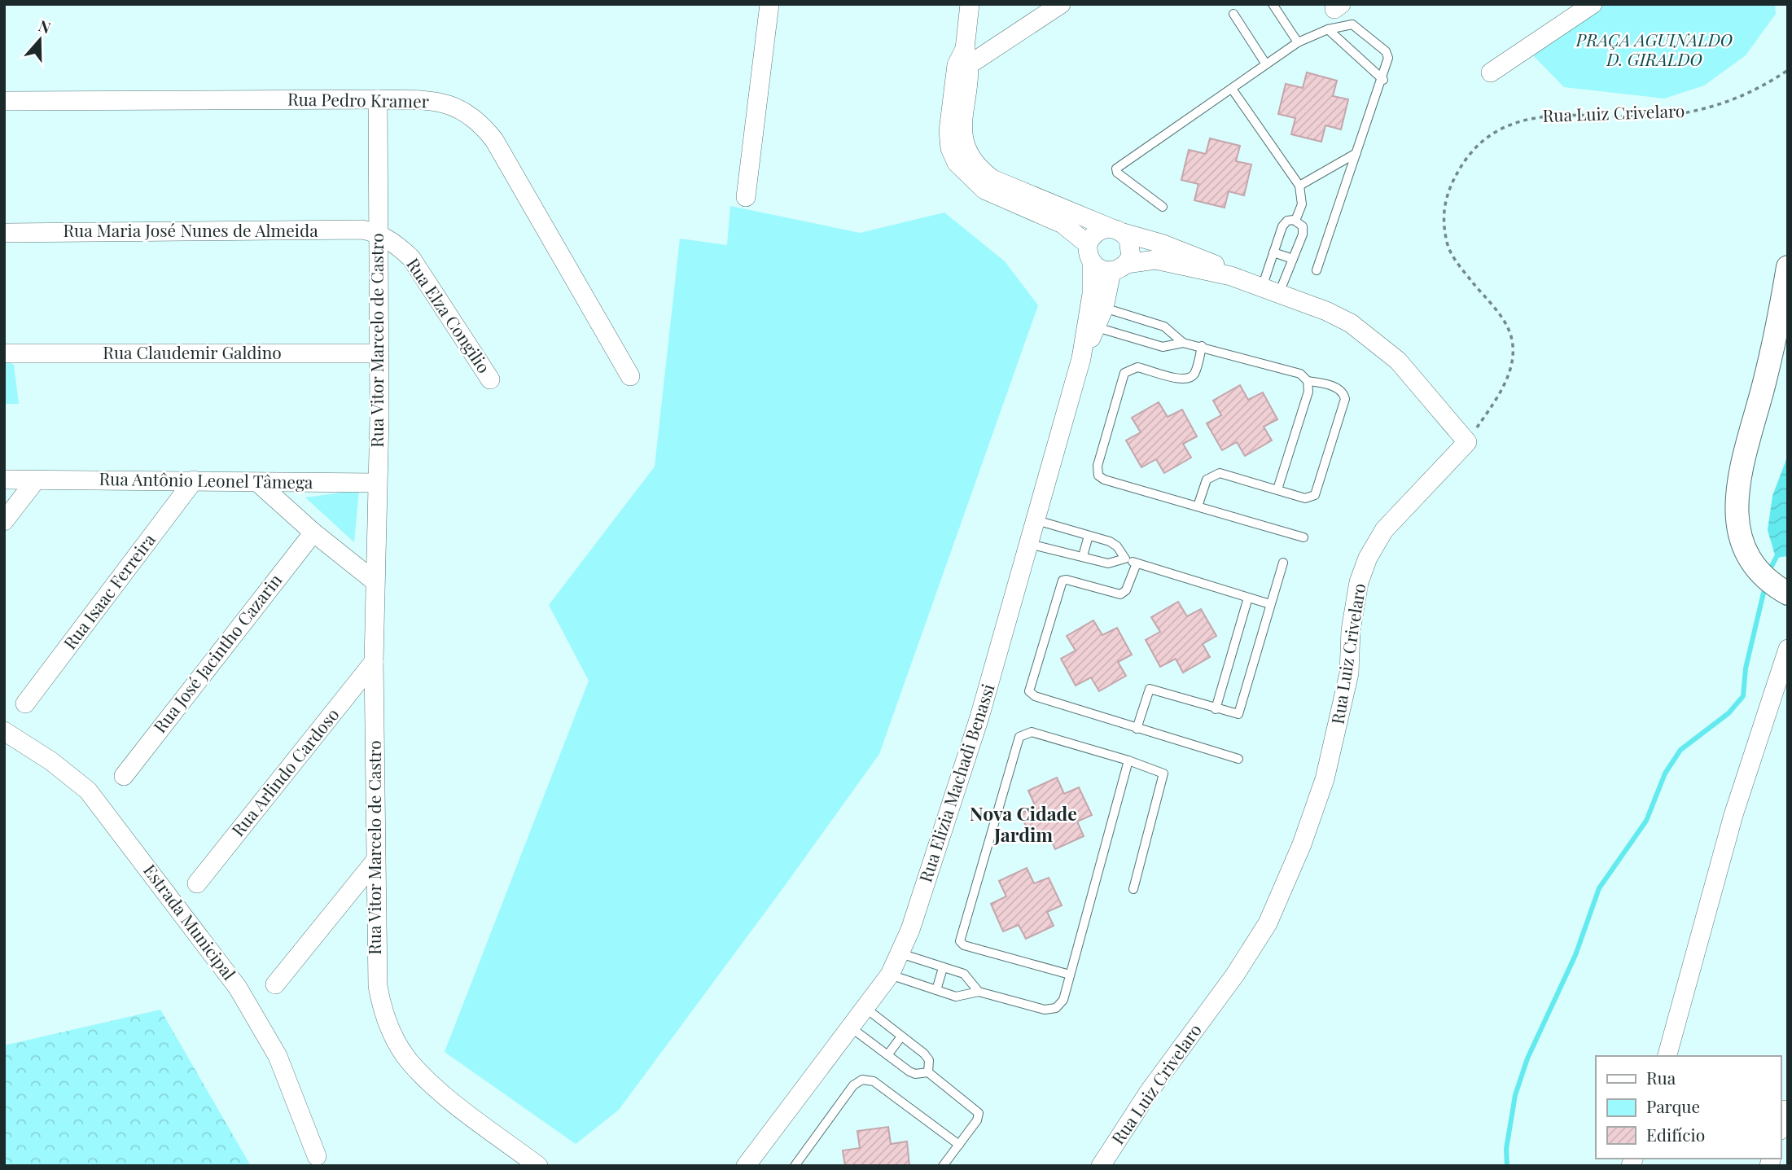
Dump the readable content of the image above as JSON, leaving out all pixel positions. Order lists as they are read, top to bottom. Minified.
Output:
{"streets":{"street":["Rua Pedro Kramer","Rua Luiz Crivelaro","Rua Maria José Nunes de Almeida","Rua Elza Congilio","Rua Vitor Marcelo de Castro","Rua Claudemir Galdino","Rua Antônio Leonel Tâmega","Rua Isaac Ferreira","Rua José Jacintho Cazarin","Rua Arlindo Cardoso","Rua Elizia Machadi Benassi","Estrada Municipal"]},"crossings":[["Rua Pedro Kramer","Rua Vitor Marcelo de Castro"],["Rua Maria José Nunes de Almeida","Rua Elza Congilio"],["Rua Maria José Nunes de Almeida","Rua Vitor Marcelo de Castro"],["Rua Elza Congilio","Rua Vitor Marcelo de Castro"],["Rua Vitor Marcelo de Castro","Rua Claudemir Galdino"],["Rua Vitor Marcelo de Castro","Rua Antônio Leonel Tâmega"],["Rua Vitor Marcelo de Castro","Rua Arlindo Cardoso"],["Rua Antônio Leonel Tâmega","Rua Isaac Ferreira"]],"districts":["Nova Cidade Jardim"],"parks":["PRAÇA AGUINALDO D. GIRALDO"],"legend":["Rua","Parque","Edifício"],"north":"top"}
